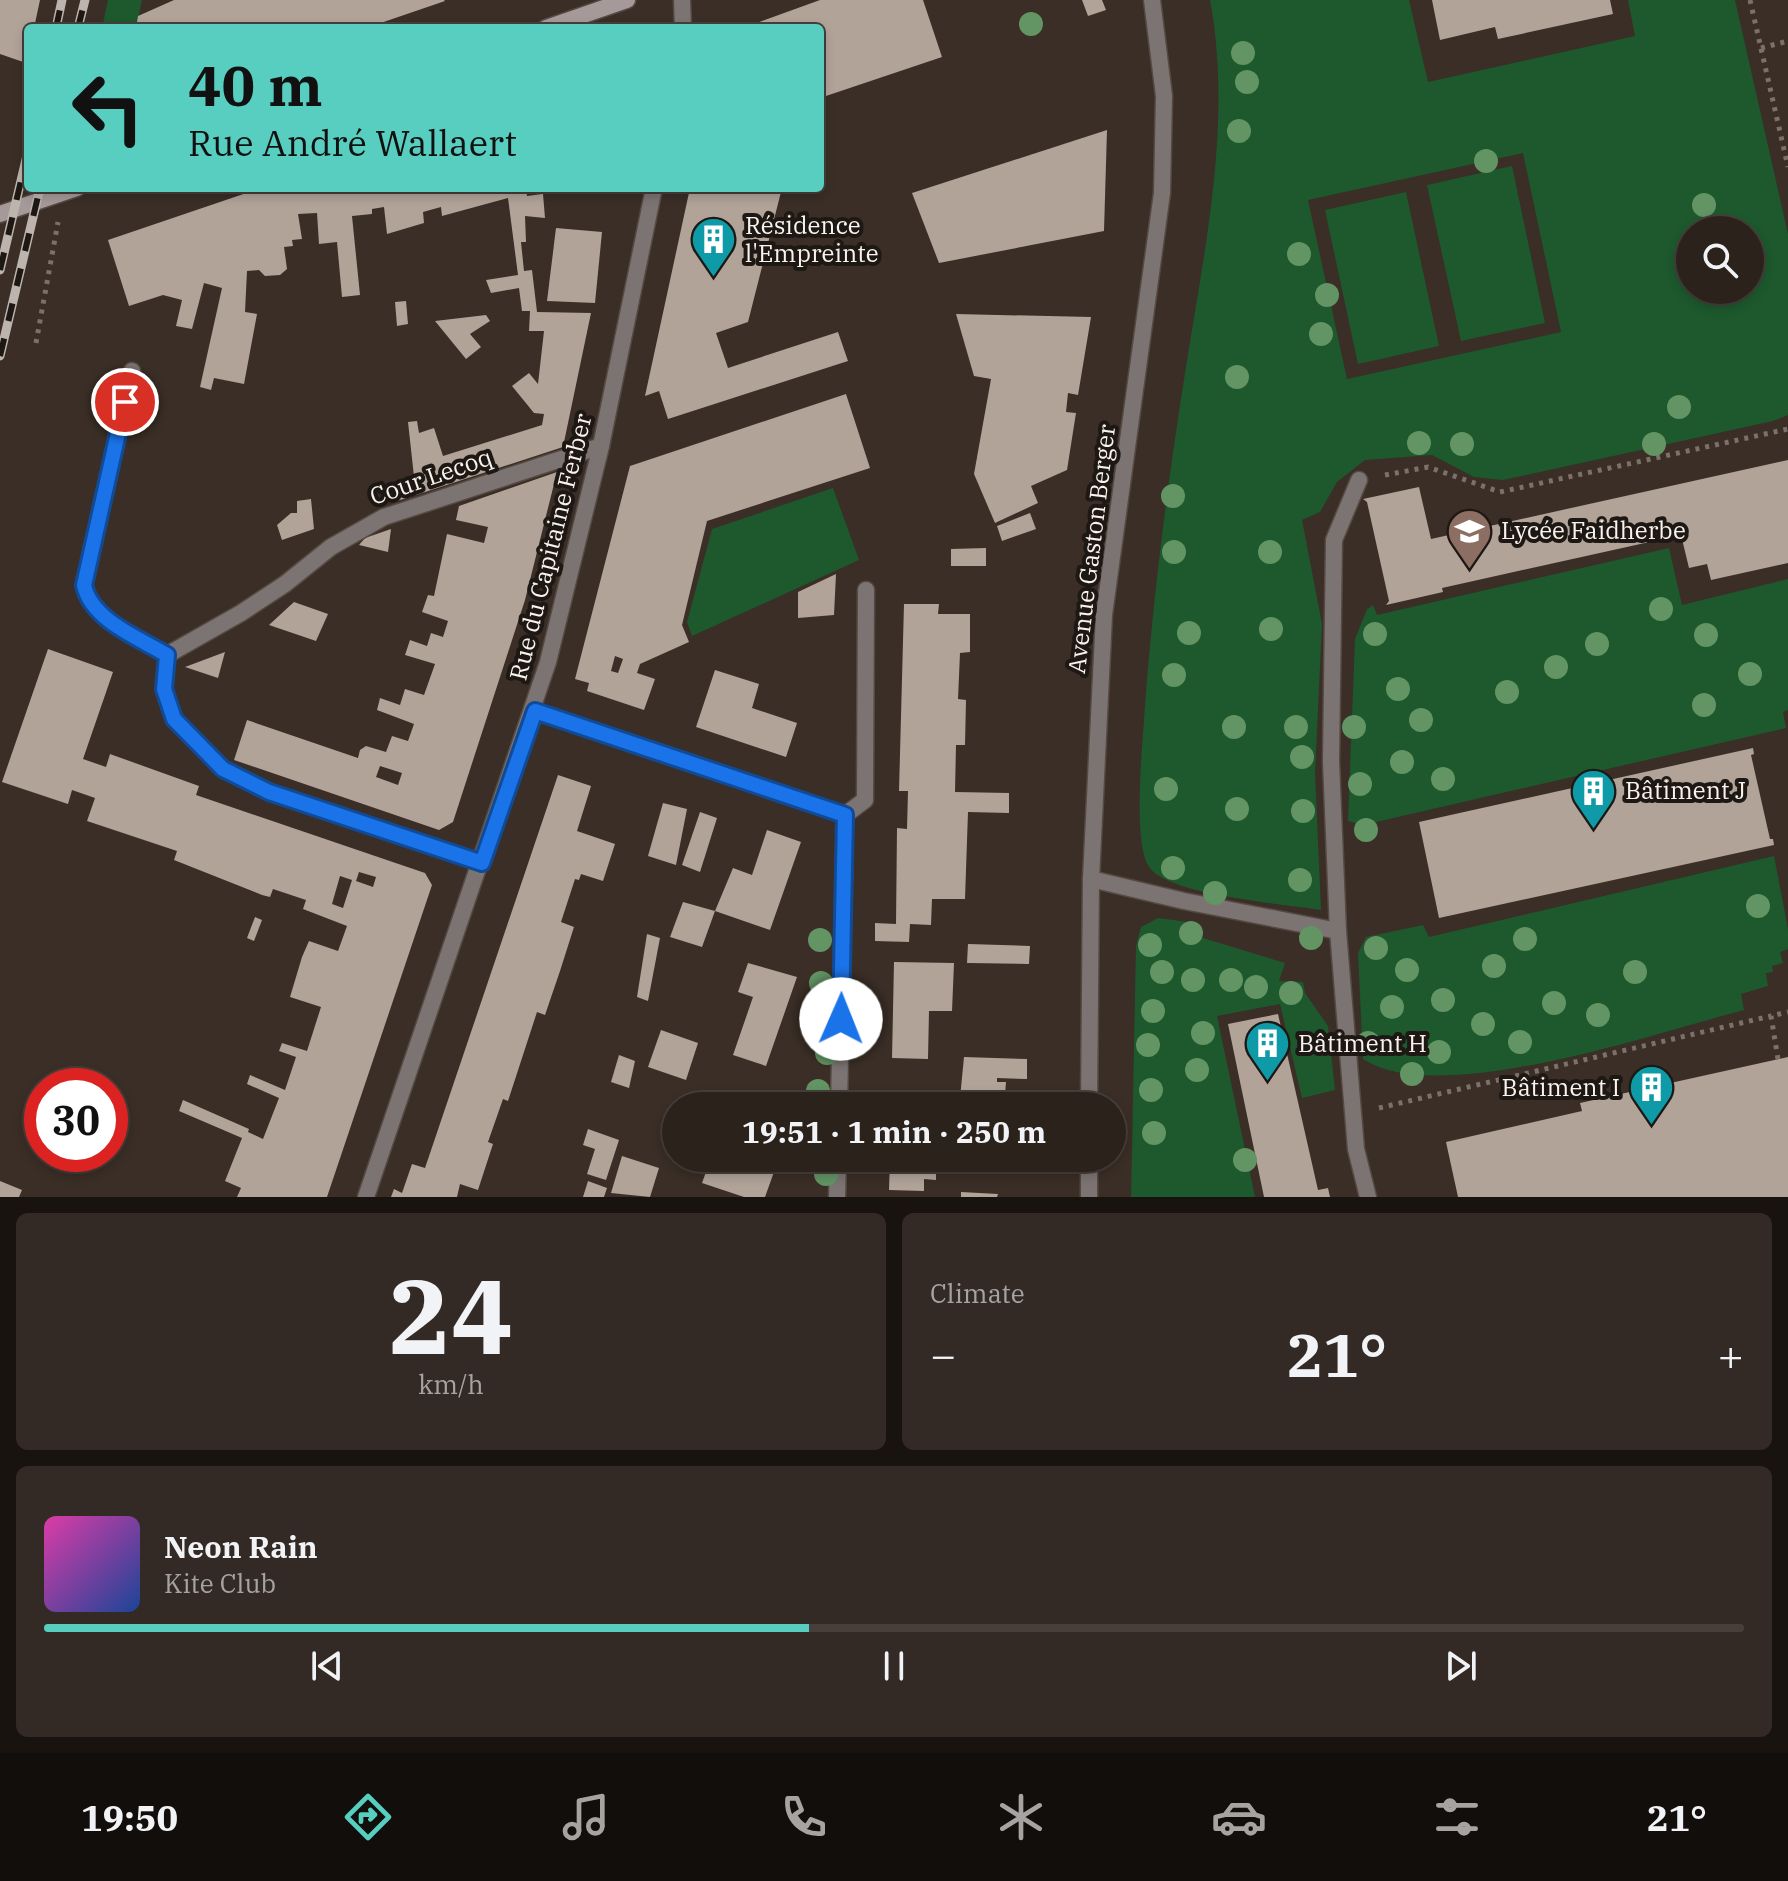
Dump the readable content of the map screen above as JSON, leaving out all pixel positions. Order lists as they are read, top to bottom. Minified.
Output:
{"streets":{"street":["Cour Lecoq","Rue du Capitaine Ferber","Avenue Gaston Berger"]},"crossings":[["Cour Lecoq","Rue du Capitaine Ferber"]],"places":{"building":["Résidence l'Empreinte","Bâtiment J","Bâtiment H","Bâtiment I"],"school or university":["Lycée Faidherbe"]},"page":{"turn":["40 m","Rue André Wallaert"],"limit":"30","trip":"19:51 · 1 min · 250 m","tile":[["24","km/h"],"Climate"],"heat":["−","21°","+"],"song":["Neon Rain","Kite Club"],"tabs":["19:50","21°"]}}
